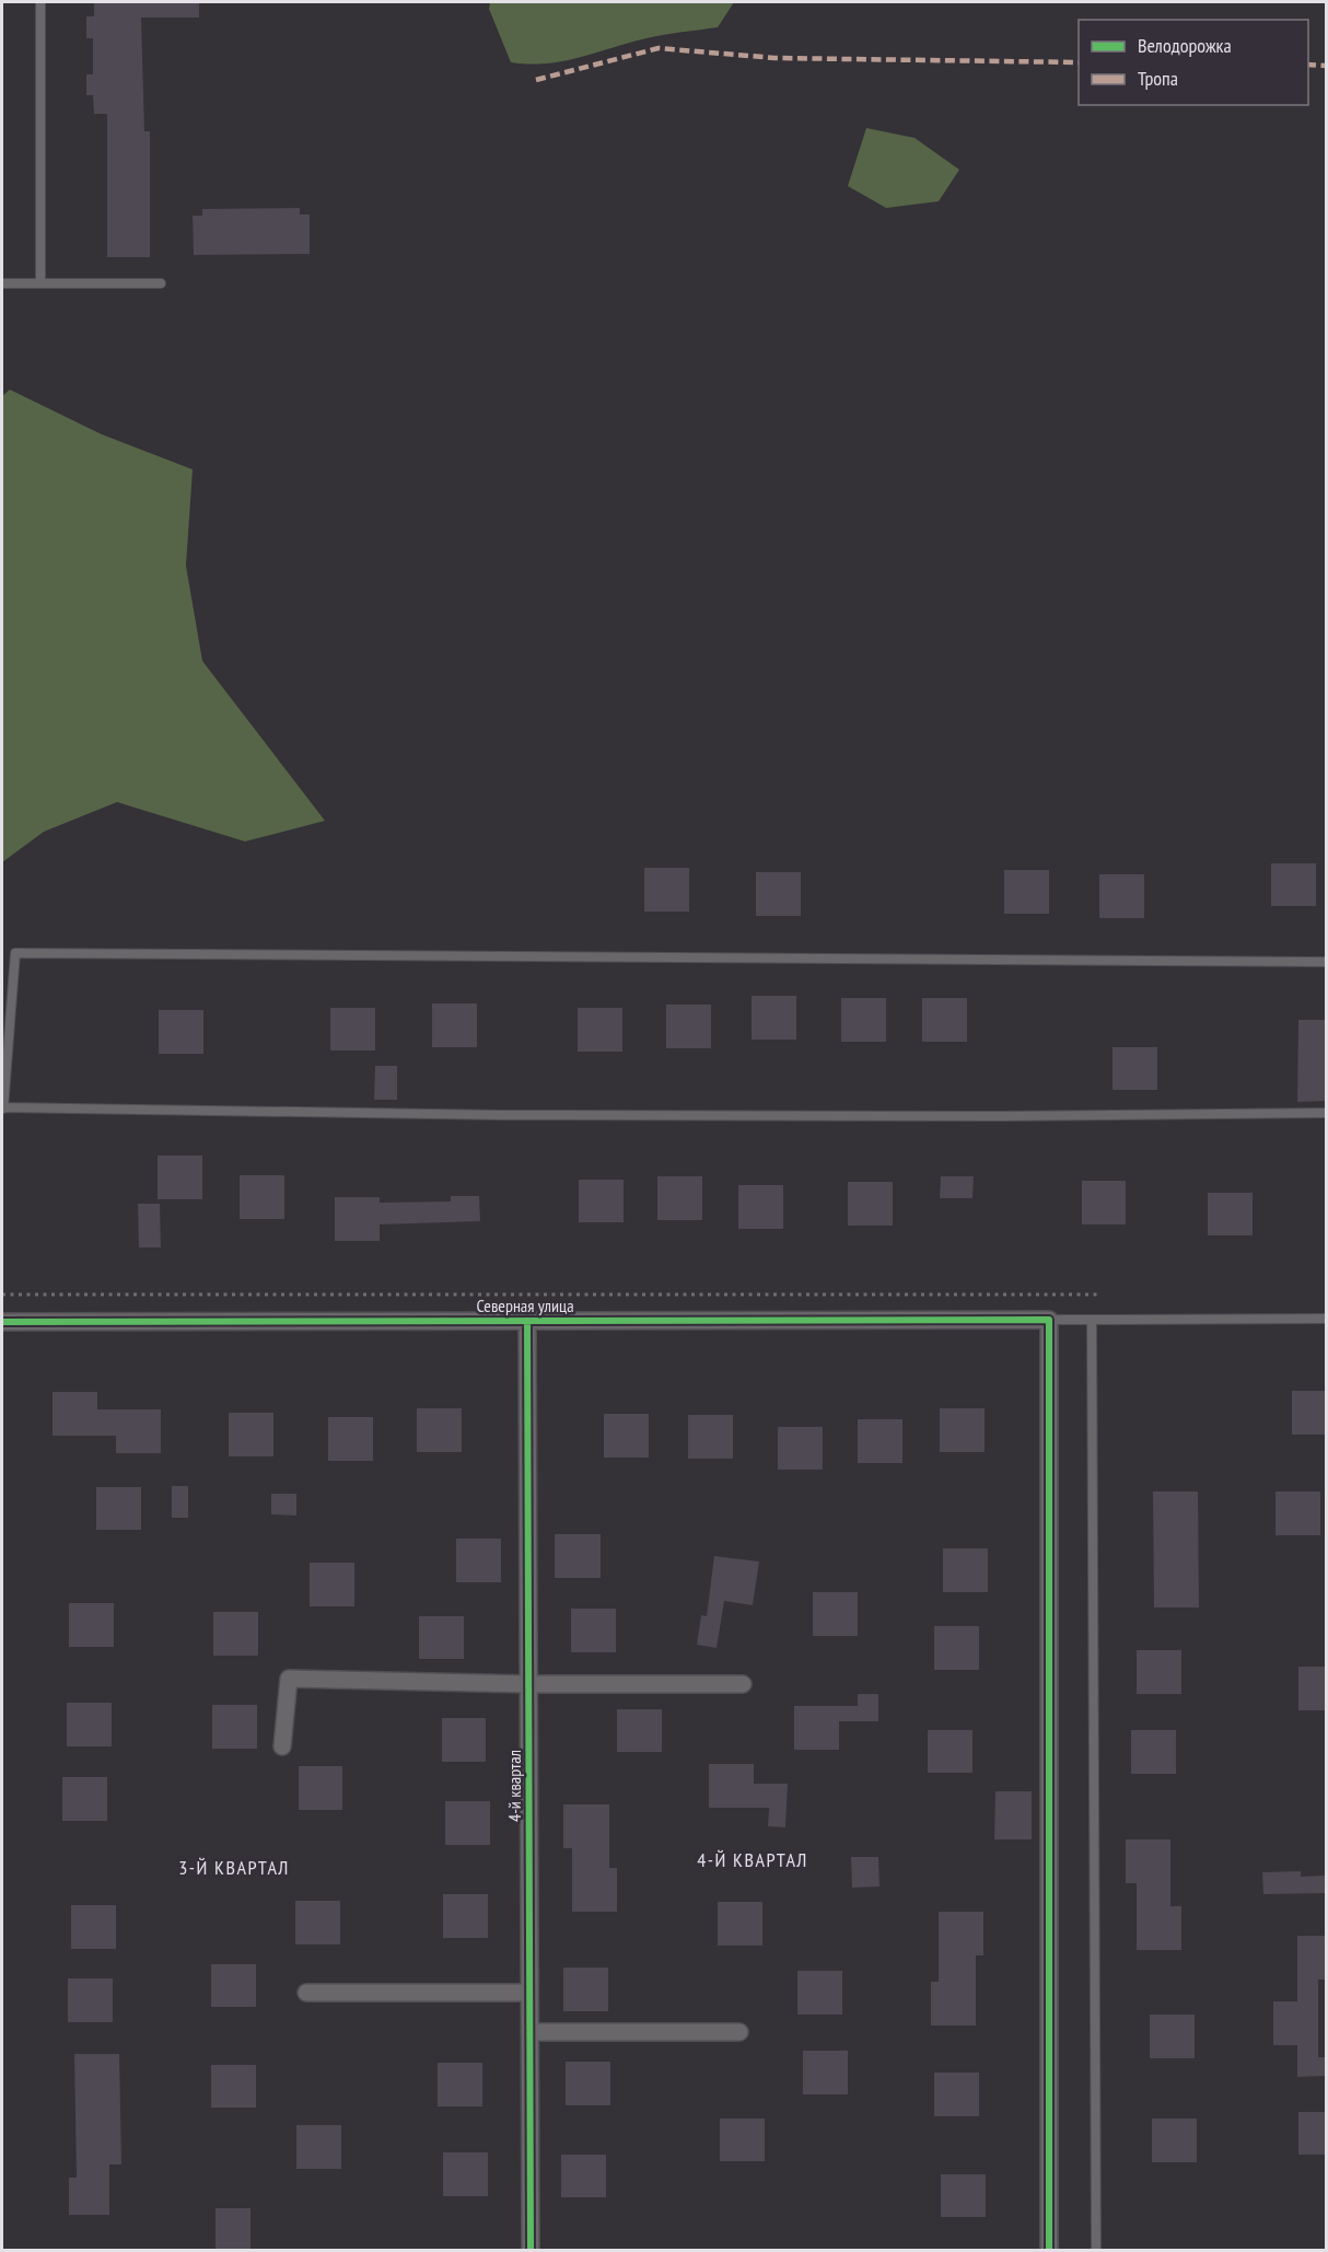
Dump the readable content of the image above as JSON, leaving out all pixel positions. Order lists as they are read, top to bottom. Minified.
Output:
{"streets":{"street":["Северная улица","4-й квартал"]},"crossings":[["Северная улица","4-й квартал"]],"districts":["4-Й КВАРТАЛ","3-Й КВАРТАЛ"],"legend":["Велодорожка","Тропа"]}
